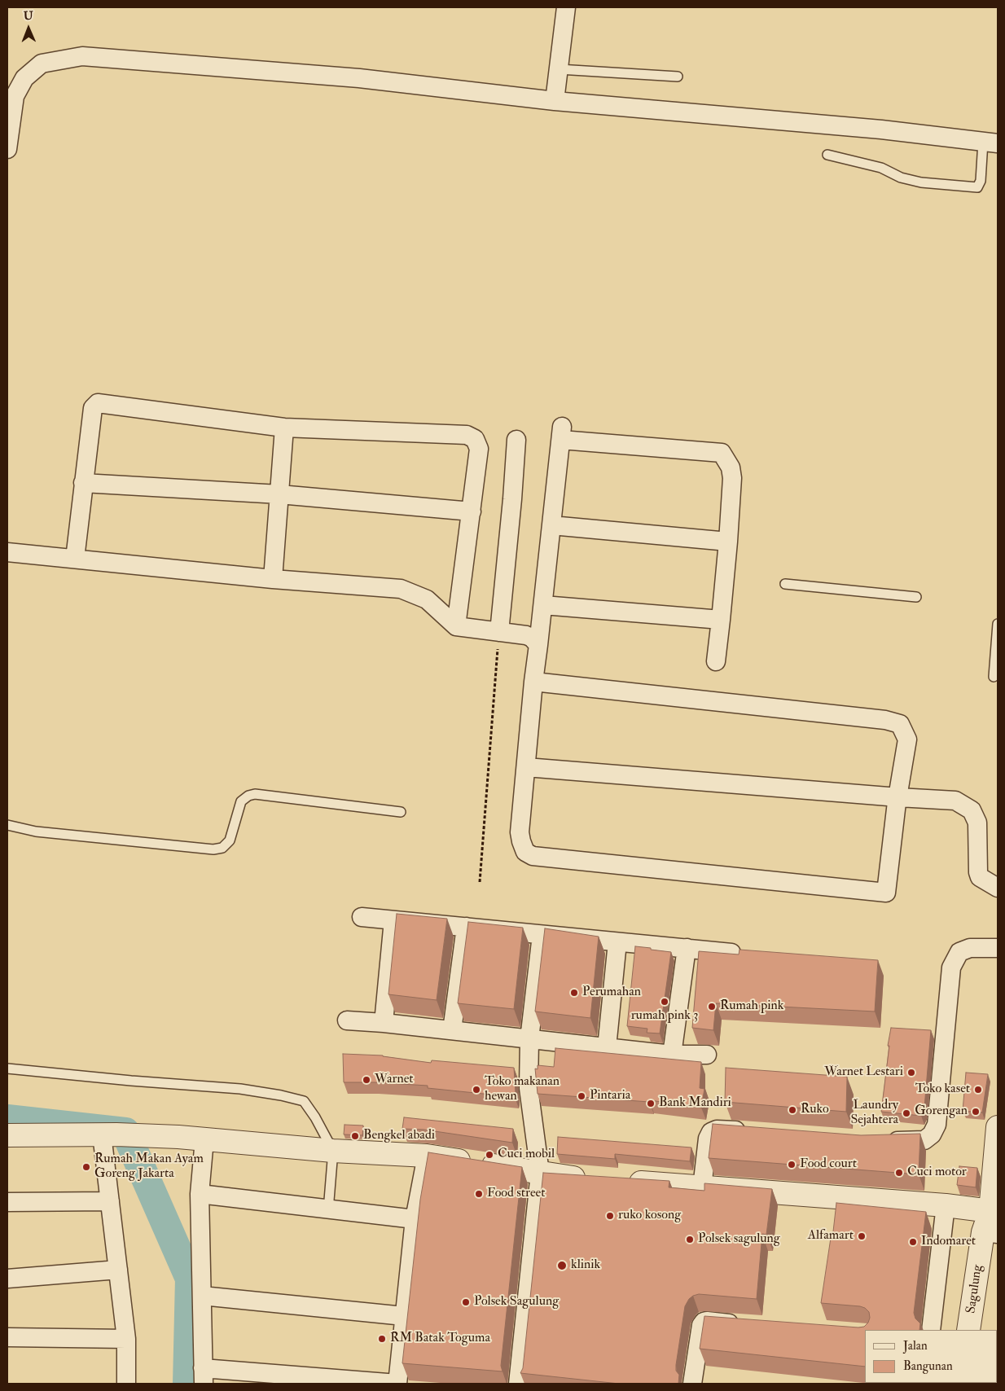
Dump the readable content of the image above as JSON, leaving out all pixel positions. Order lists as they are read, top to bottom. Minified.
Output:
{"streets":{"street":["Sagulung"]},"places":["Perumahan","rumah pink 3","Rumah pink","Warnet Lestari","Warnet","Toko makanan hewan","Toko kaset","Pintaria","Bank Mandiri","Ruko","Gorengan","Laundry Sejahtera","Bengkel abadi","Cuci mobil","Food court","Rumah Makan Ayam Goreng Jakarta","Cuci motor","Food street","ruko kosong","Alfamart","Polsek sagulung","Indomaret","klinik","Polsek Sagulung","RM Batak Toguma"],"legend":["Jalan","Bangunan"],"north":"top"}
